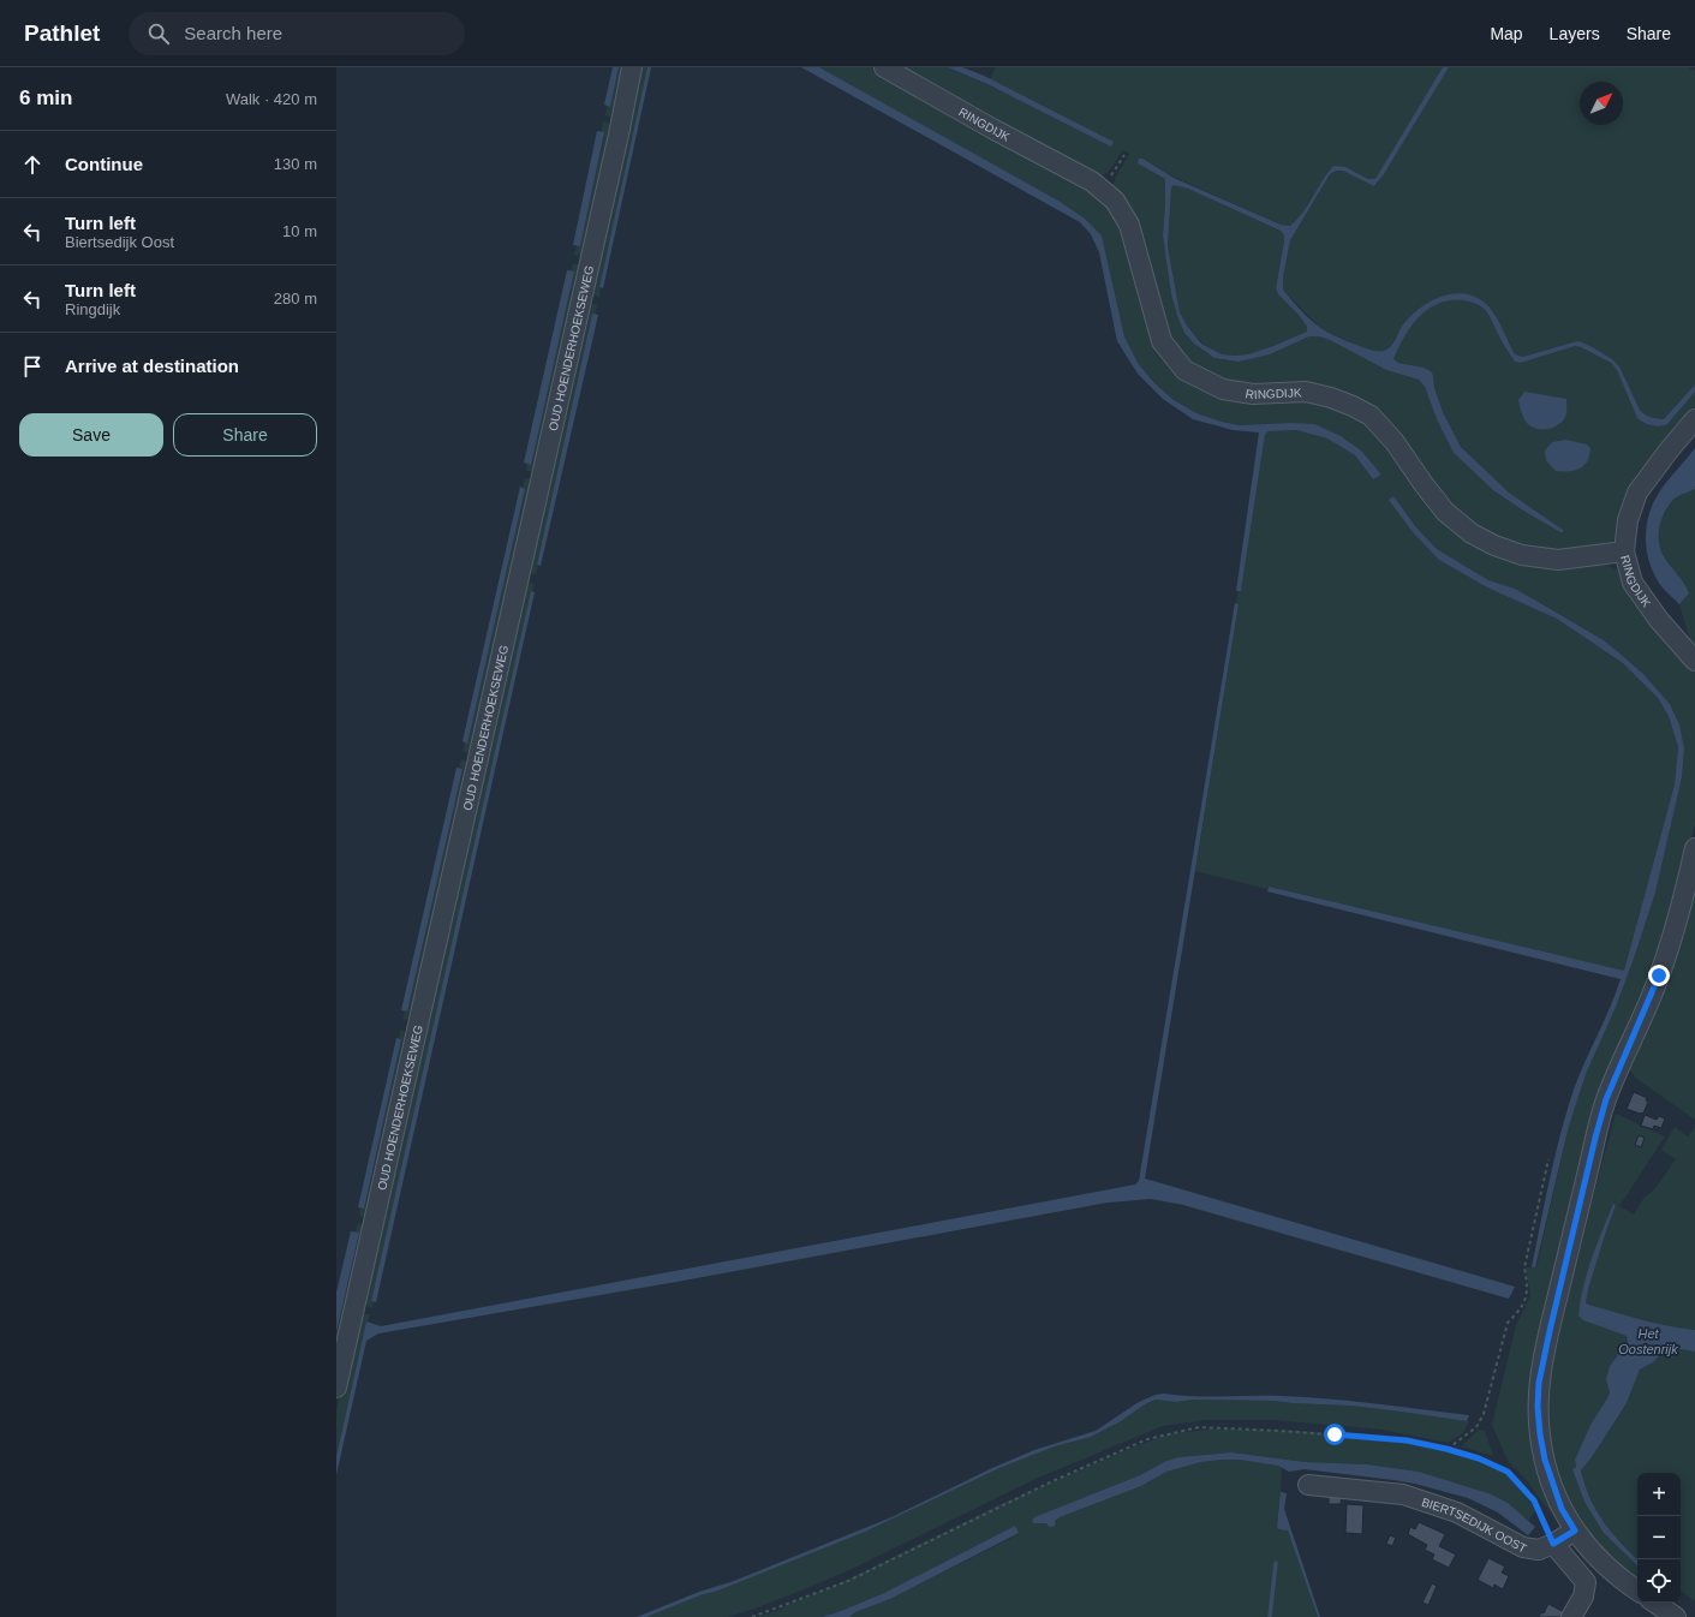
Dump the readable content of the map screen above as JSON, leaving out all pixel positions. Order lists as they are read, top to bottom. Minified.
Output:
{"streets":{"street":["RINGDIJK","OUD HOENDERHOEKSEWEG","BIERTSEDIJK OOST"]},"water":["Het Oostenrijk"],"north":"top right","page":{"header":"Pathlet","search":"Search here","nav":["Map","Layers","Share"],"heading":["6 min","Walk · 420 m"],"list":[["Continue","130 m"],["Turn left","Biertsedijk Oost","10 m"],["Turn left","Ringdijk","280 m"],"Arrive at destination"],"buttons":["Save","Share"],"map_buttons":["+","−"]}}
